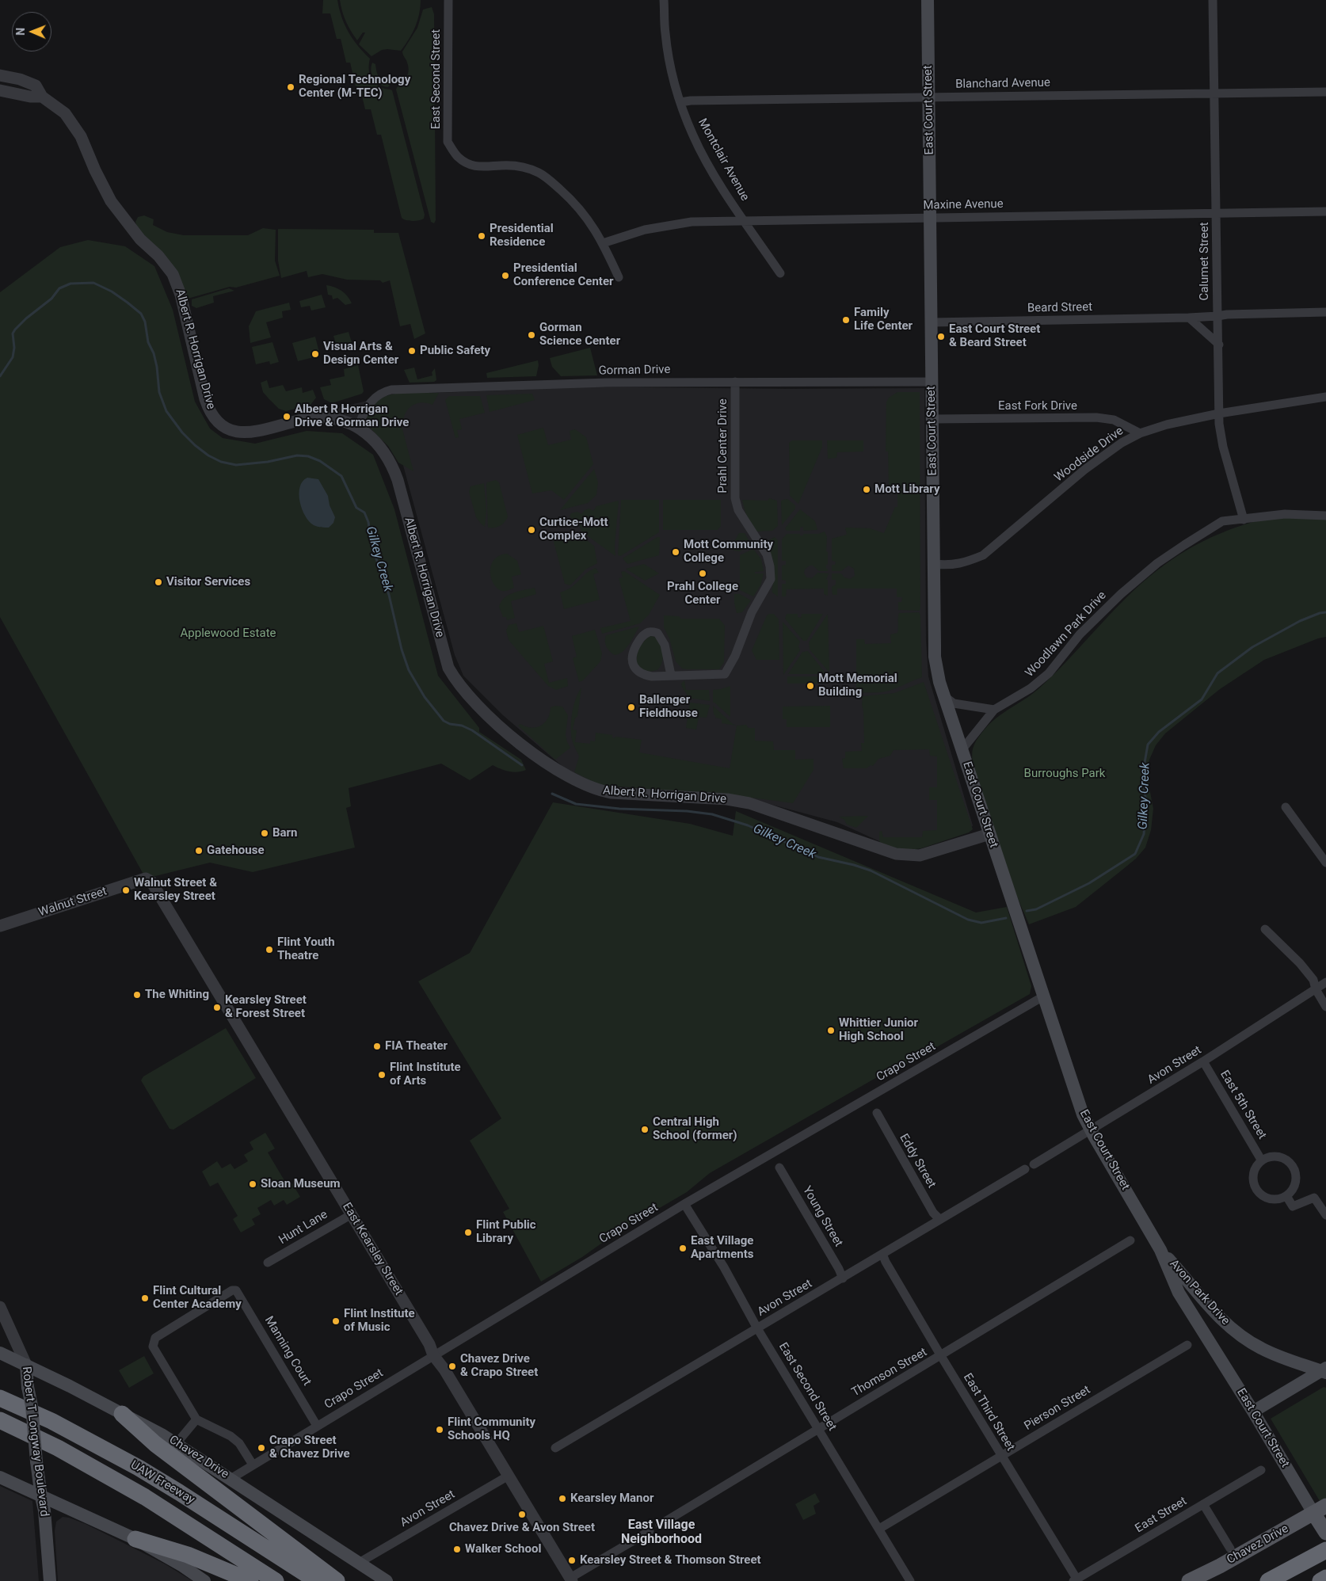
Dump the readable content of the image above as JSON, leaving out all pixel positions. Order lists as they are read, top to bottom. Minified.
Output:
{"streets":{"highway":["UAW Freeway"],"main road":["East Court Street","Avon Park Drive","Robert T Longway Boulevard","Chavez Drive"],"street":["East Second Street","Blanchard Avenue","Montclair Avenue","Maxine Avenue","Calumet Street","Beard Street","Albert R. Horrigan Drive","Gorman Drive","East Fork Drive","Prahl Center Drive","Woodside Drive","Woodlawn Park Drive","Walnut Street","Crapo Street","Avon Street","East 5th Street","Eddy Street","Young Street","Hunt Lane","East Kearsley Street","Manning Court","Thomson Street","Pierson Street","East Third Street","East Street"]},"crossings":[["East Second Street","Maxine Avenue"],["East Second Street","Crapo Street"],["East Second Street","Avon Street"],["East Second Street","Thomson Street"],["East Second Street","Pierson Street"],["Blanchard Avenue","East Court Street"],["Blanchard Avenue","Montclair Avenue"],["Blanchard Avenue","Calumet Street"],["East Court Street","Maxine Avenue"],["East Court Street","Beard Street"],["East Court Street","Albert R. Horrigan Drive"],["East Court Street","Gorman Drive"],["East Court Street","East Fork Drive"],["East Court Street","Woodside Drive"],["East Court Street","Woodlawn Park Drive"],["East Court Street","Crapo Street"],["East Court Street","Avon Street"],["East Court Street","Avon Park Drive"],["East Court Street","Chavez Drive"],["Montclair Avenue","Maxine Avenue"],["Maxine Avenue","Calumet Street"],["Calumet Street","Beard Street"],["Calumet Street","Woodside Drive"],["Calumet Street","Woodlawn Park Drive"],["Albert R. Horrigan Drive","Gorman Drive"],["Gorman Drive","Prahl Center Drive"],["East Fork Drive","Woodside Drive"],["Walnut Street","East Kearsley Street"],["Crapo Street","East Kearsley Street"],["Crapo Street","Manning Court"],["Crapo Street","Chavez Drive"],["Avon Street","East 5th Street"],["Avon Street","Eddy Street"],["Avon Street","Young Street"],["Avon Street","East Kearsley Street"],["Avon Street","East Third Street"],["Avon Street","Chavez Drive"],["Hunt Lane","East Kearsley Street"],["Thomson Street","East Third Street"],["Pierson Street","East Third Street"],["East Third Street","East Street"],["Robert T Longway Boulevard","Chavez Drive"]],"districts":["East Village Neighborhood"],"water":["Gilkey Creek"],"parks":["Applewood Estate","Burroughs Park"],"places":["Regional Technology Center (M-TEC)","Presidential Residence","Presidential Conference Center","Family Life Center","Gorman Science Center","East Court Street & Beard Street","Public Safety","Visual Arts & Design Center","Albert R Horrigan Drive & Gorman Drive","Mott Library","Curtice-Mott Complex","Mott Community College","Prahl College Center","Visitor Services","Mott Memorial Building","Ballenger Fieldhouse","Barn","Gatehouse","Walnut Street & Kearsley Street","Flint Youth Theatre","The Whiting","Kearsley Street & Forest Street","Whittier Junior High School","FIA Theater","Flint Institute of Arts","Central High School (former)","Sloan Museum","Flint Public Library","East Village Apartments","Flint Cultural Center Academy","Flint Institute of Music","Chavez Drive & Crapo Street","Flint Community Schools HQ","Crapo Street & Chavez Drive","Kearsley Manor","Chavez Drive & Avon Street","Walker School","Kearsley Street & Thomson Street"],"north":"left"}
